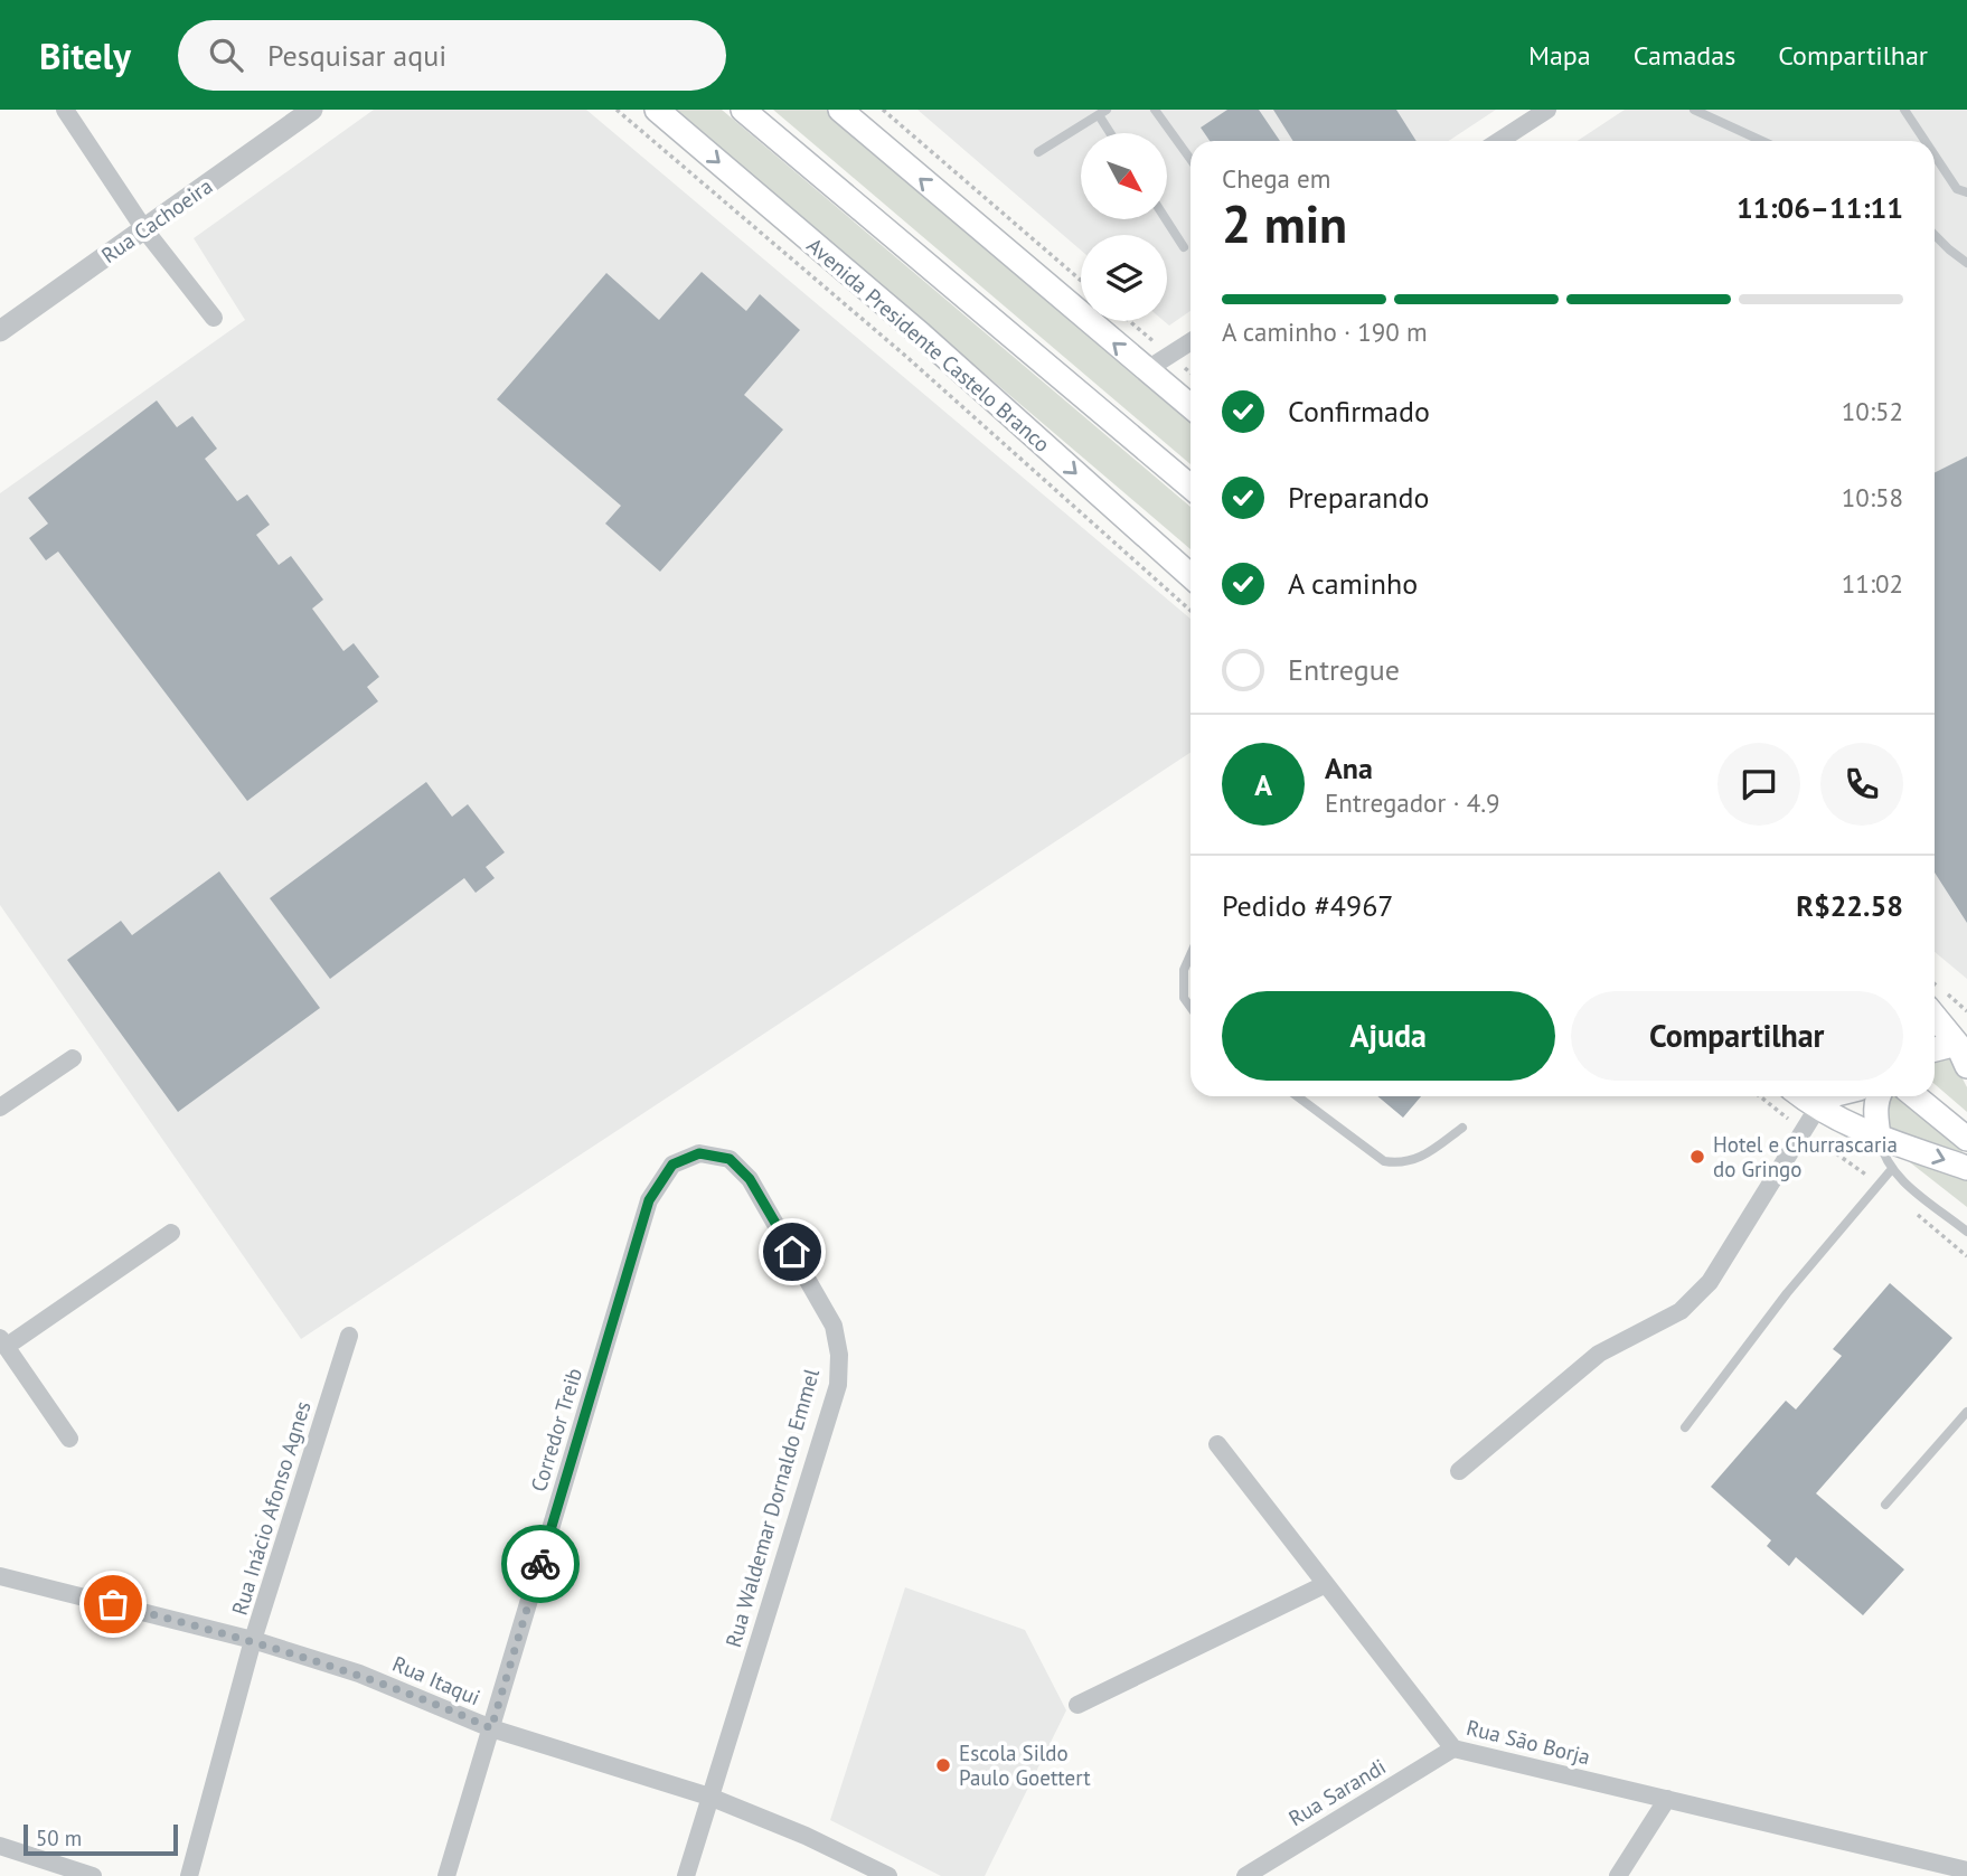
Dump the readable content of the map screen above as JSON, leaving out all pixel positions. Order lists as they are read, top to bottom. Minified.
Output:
{"streets":{"main road":["Avenida Presidente Castelo Branco"],"street":["Rua Cachoeira","Corredor Treib","Rua Inácio Afonso Agnes","Rua Waldemar Dornaldo Emmel","Rua Itaqui","Rua São Borja","Rua Sarandi"]},"crossings":[["Corredor Treib","Rua Waldemar Dornaldo Emmel"],["Corredor Treib","Rua Itaqui"],["Rua Inácio Afonso Agnes","Rua Itaqui"],["Rua Waldemar Dornaldo Emmel","Rua Itaqui"],["Rua São Borja","Rua Sarandi"]],"places":["Hotel e Churrascaria do Gringo","Escola Sildo Paulo Goettert"],"scale_bar":"50 m","north":"bottom right","page":{"header":"Bitely","search":"Pesquisar aqui","nav":["Mapa","Camadas","Compartilhar"],"heading":["2 min","Chega em","11:06–11:11"],"panel":["Ana","Entregador · 4.9","Pedido #4967","R$22.58"],"bar":"A caminho · 190 m","list":[["Confirmado","10:52"],["Preparando","10:58"],["A caminho","11:02"],"Entregue"],"round":"A","buttons":["Ajuda","Compartilhar"],"scale":"50 m"}}
